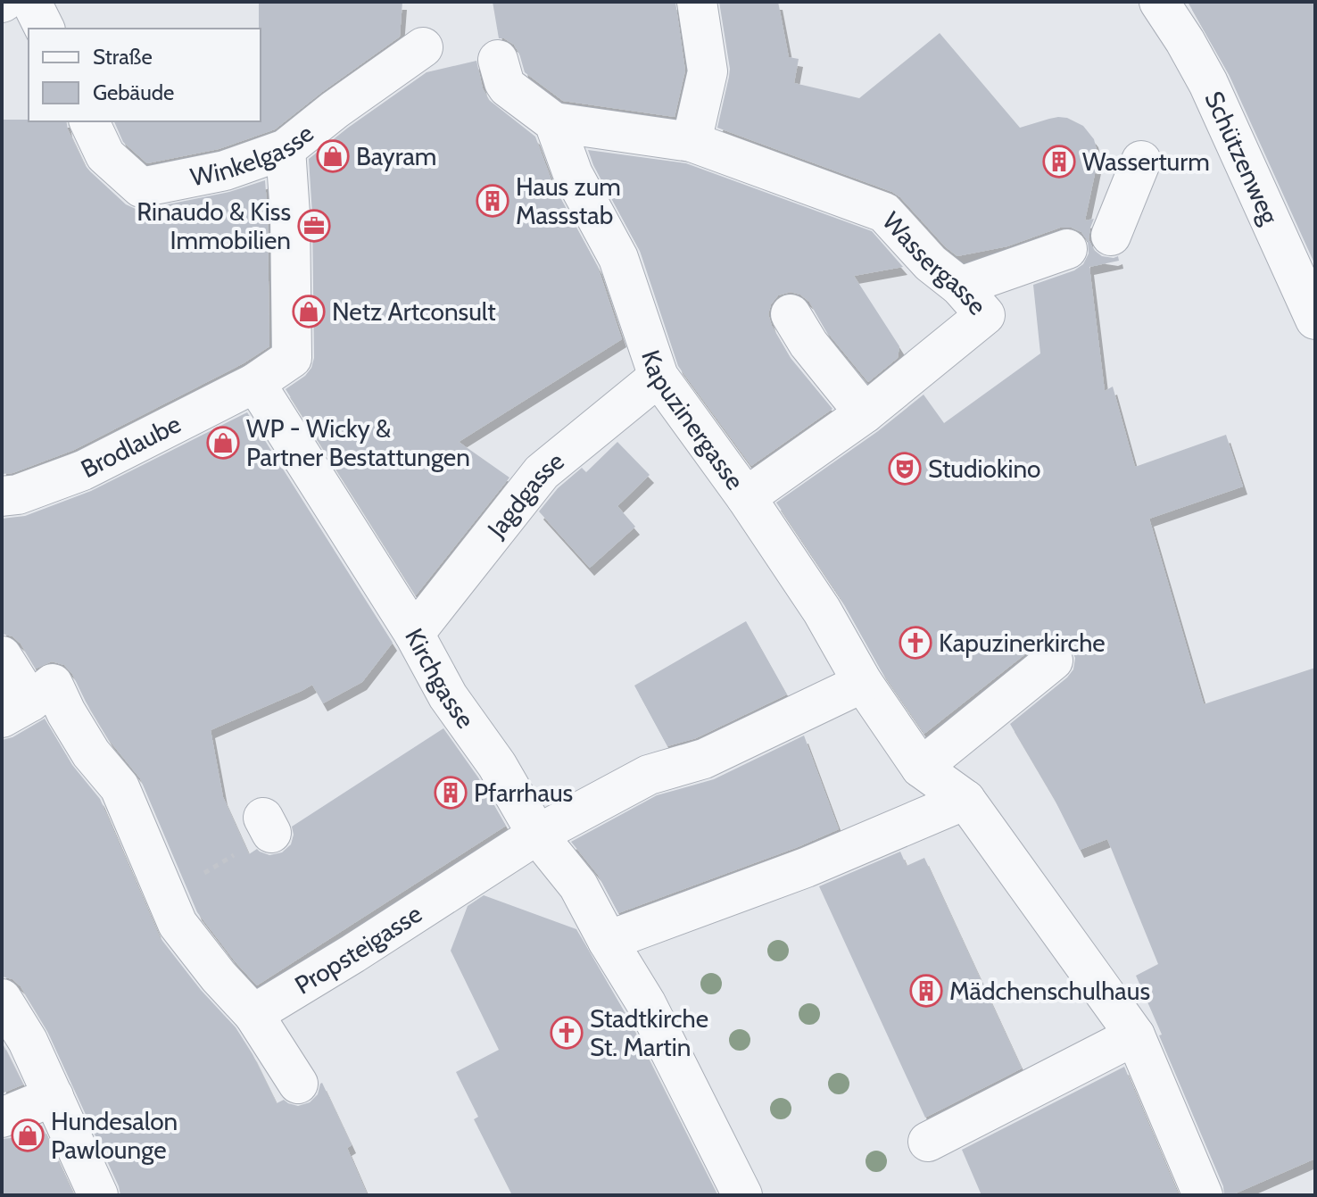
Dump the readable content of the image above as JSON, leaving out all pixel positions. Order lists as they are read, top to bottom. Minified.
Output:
{"streets":{"street":["Winkelgasse","Schützenweg","Wassergasse","Kapuzinergasse","Brodlaube","Jagdgasse","Kirchgasse","Propsteigasse"]},"crossings":[["Wassergasse","Kapuzinergasse"],["Kapuzinergasse","Jagdgasse"],["Kapuzinergasse","Propsteigasse"],["Brodlaube","Kirchgasse"],["Jagdgasse","Kirchgasse"],["Kirchgasse","Propsteigasse"]],"places":{"shop":["Bayram","Netz Artconsult","WP - Wicky & Partner Bestattungen","Hundesalon Pawlounge"],"building":["Wasserturm","Haus zum Massstab","Pfarrhaus","Mädchenschulhaus"],"office":["Rinaudo & Kiss Immobilien"],"theatre":["Studiokino"],"church":["Kapuzinerkirche","Stadtkirche St. Martin"]},"legend":["Straße","Gebäude"]}
